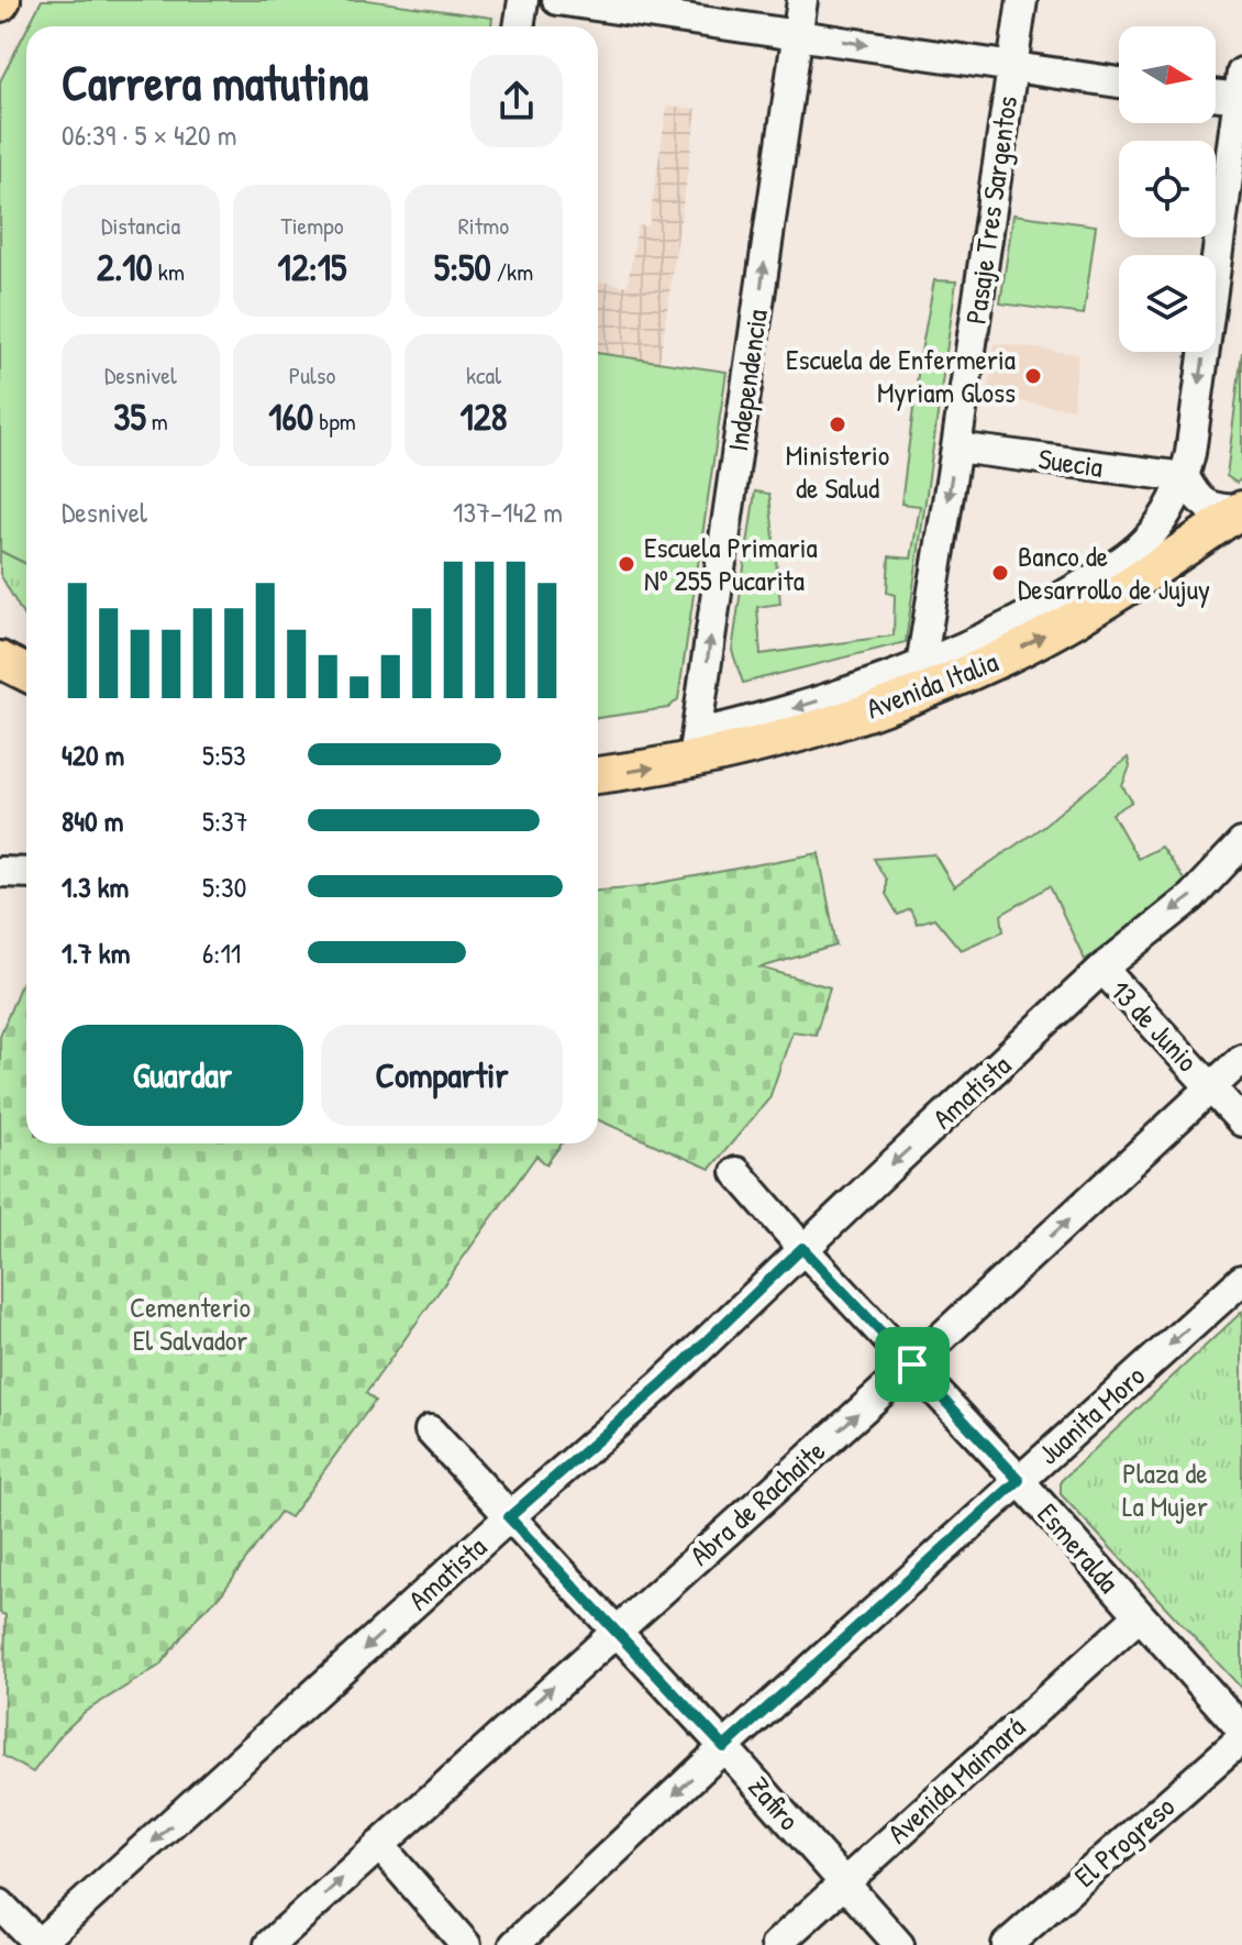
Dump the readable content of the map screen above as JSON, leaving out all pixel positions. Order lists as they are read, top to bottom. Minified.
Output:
{"streets":{"main road":["Avenida Italia"],"street":["Pasaje Tres Sargentos","Independencia","Suecia","13 de Junio","Amatista","Juanita Moro","Abra de Rachaite","Esmeralda","Avenida Maimará","Zafiro","El Progreso"]},"crossings":[["Pasaje Tres Sargentos","Suecia"],["Pasaje Tres Sargentos","Avenida Italia"],["Independencia","Avenida Italia"],["Suecia","Avenida Italia"],["13 de Junio","Amatista"],["13 de Junio","Abra de Rachaite"],["Amatista","Esmeralda"],["Amatista","Zafiro"],["Juanita Moro","Esmeralda"],["Juanita Moro","Zafiro"],["Abra de Rachaite","Esmeralda"],["Abra de Rachaite","Zafiro"],["Esmeralda","Avenida Maimará"],["Avenida Maimará","Zafiro"]],"one_way":["Independencia","Amatista","Juanita Moro","Abra de Rachaite"],"parks":["Cementerio El Salvador","Plaza de La Mujer"],"places":["Escuela de Enfermeria Myriam Gloss","Ministerio de Salud","Escuela Primaria Nº 255 Pucarita","Banco de Desarrollo de Jujuy"],"north":"right","page":{"heading":["Carrera matutina","06:39 · 5 × 420 m"],"stats":[["Distancia","2.10 km"],["Tiempo","12:15"],["Ritmo","5:50 /km"],["Desnivel","35 m"],["Pulso","160 bpm"],["kcal","128"]],"chart":["Desnivel","137–142 m"],"list":[{"name":"420 m","note":"5:53"},{"name":"840 m","note":"5:37"},{"name":"1.3 km","note":"5:30"},{"name":"1.7 km","note":"6:11"}],"buttons":["Guardar","Compartir"]}}
